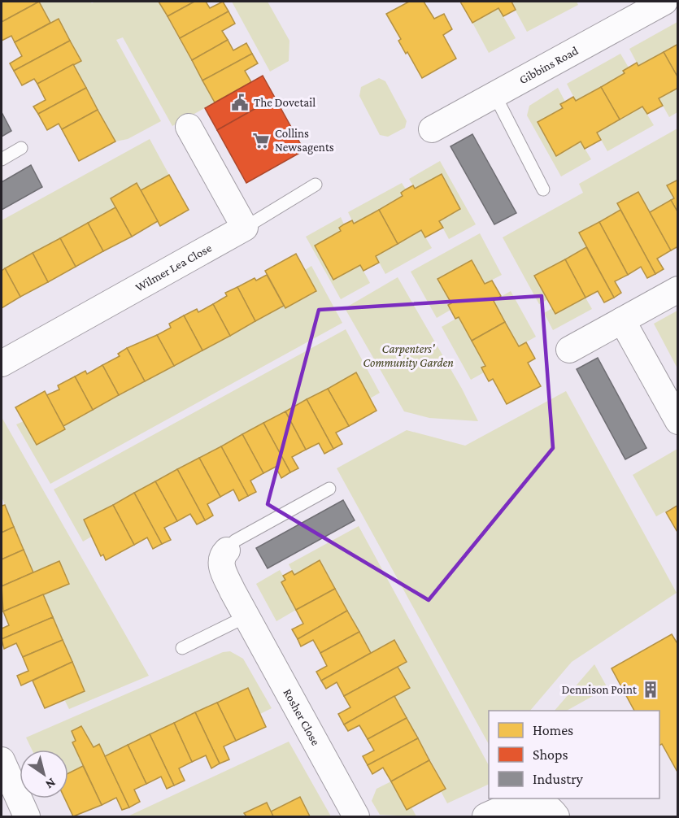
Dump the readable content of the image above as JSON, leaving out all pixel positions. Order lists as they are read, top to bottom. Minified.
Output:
{"streets":{"street":["Gibbins Road","Wilmer Lea Close","Rosher Close"]},"parks":["Carpenters' Community Garden"],"places":{"public building":["The Dovetail"],"supermarket":["Collins Newsagents"],"building":["Dennison Point"]},"legend":["Homes","Shops","Industry"],"north":"bottom right"}
